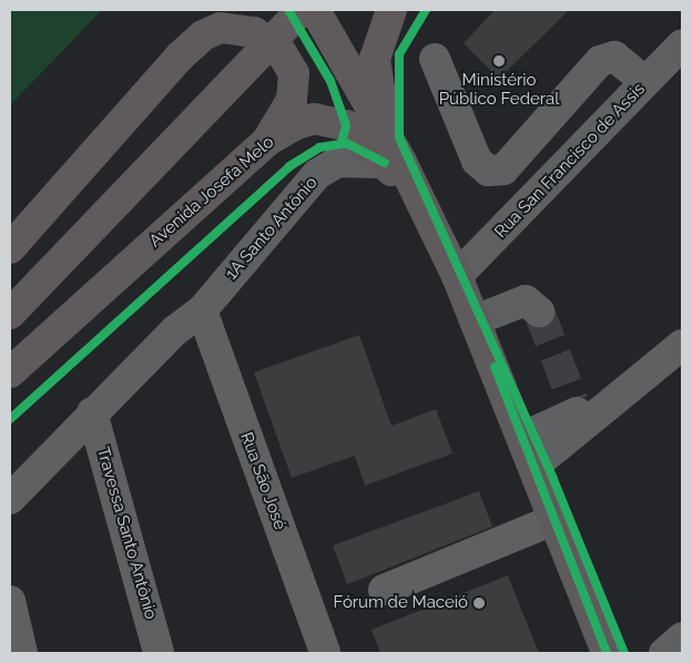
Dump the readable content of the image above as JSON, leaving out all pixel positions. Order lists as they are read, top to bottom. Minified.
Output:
{"streets":{"main road":["Avenida Josefa Melo"],"street":["Rua San Francisco de Assis","1A Santo Antônio","Rua São José","Travessa Santo Antônio"]},"crossings":[["Rua San Francisco de Assis","Avenida Josefa Melo"],["Avenida Josefa Melo","1A Santo Antônio"],["1A Santo Antônio","Rua São José"],["1A Santo Antônio","Travessa Santo Antônio"]],"places":["Ministério Público Federal","Fórum de Maceió"]}
